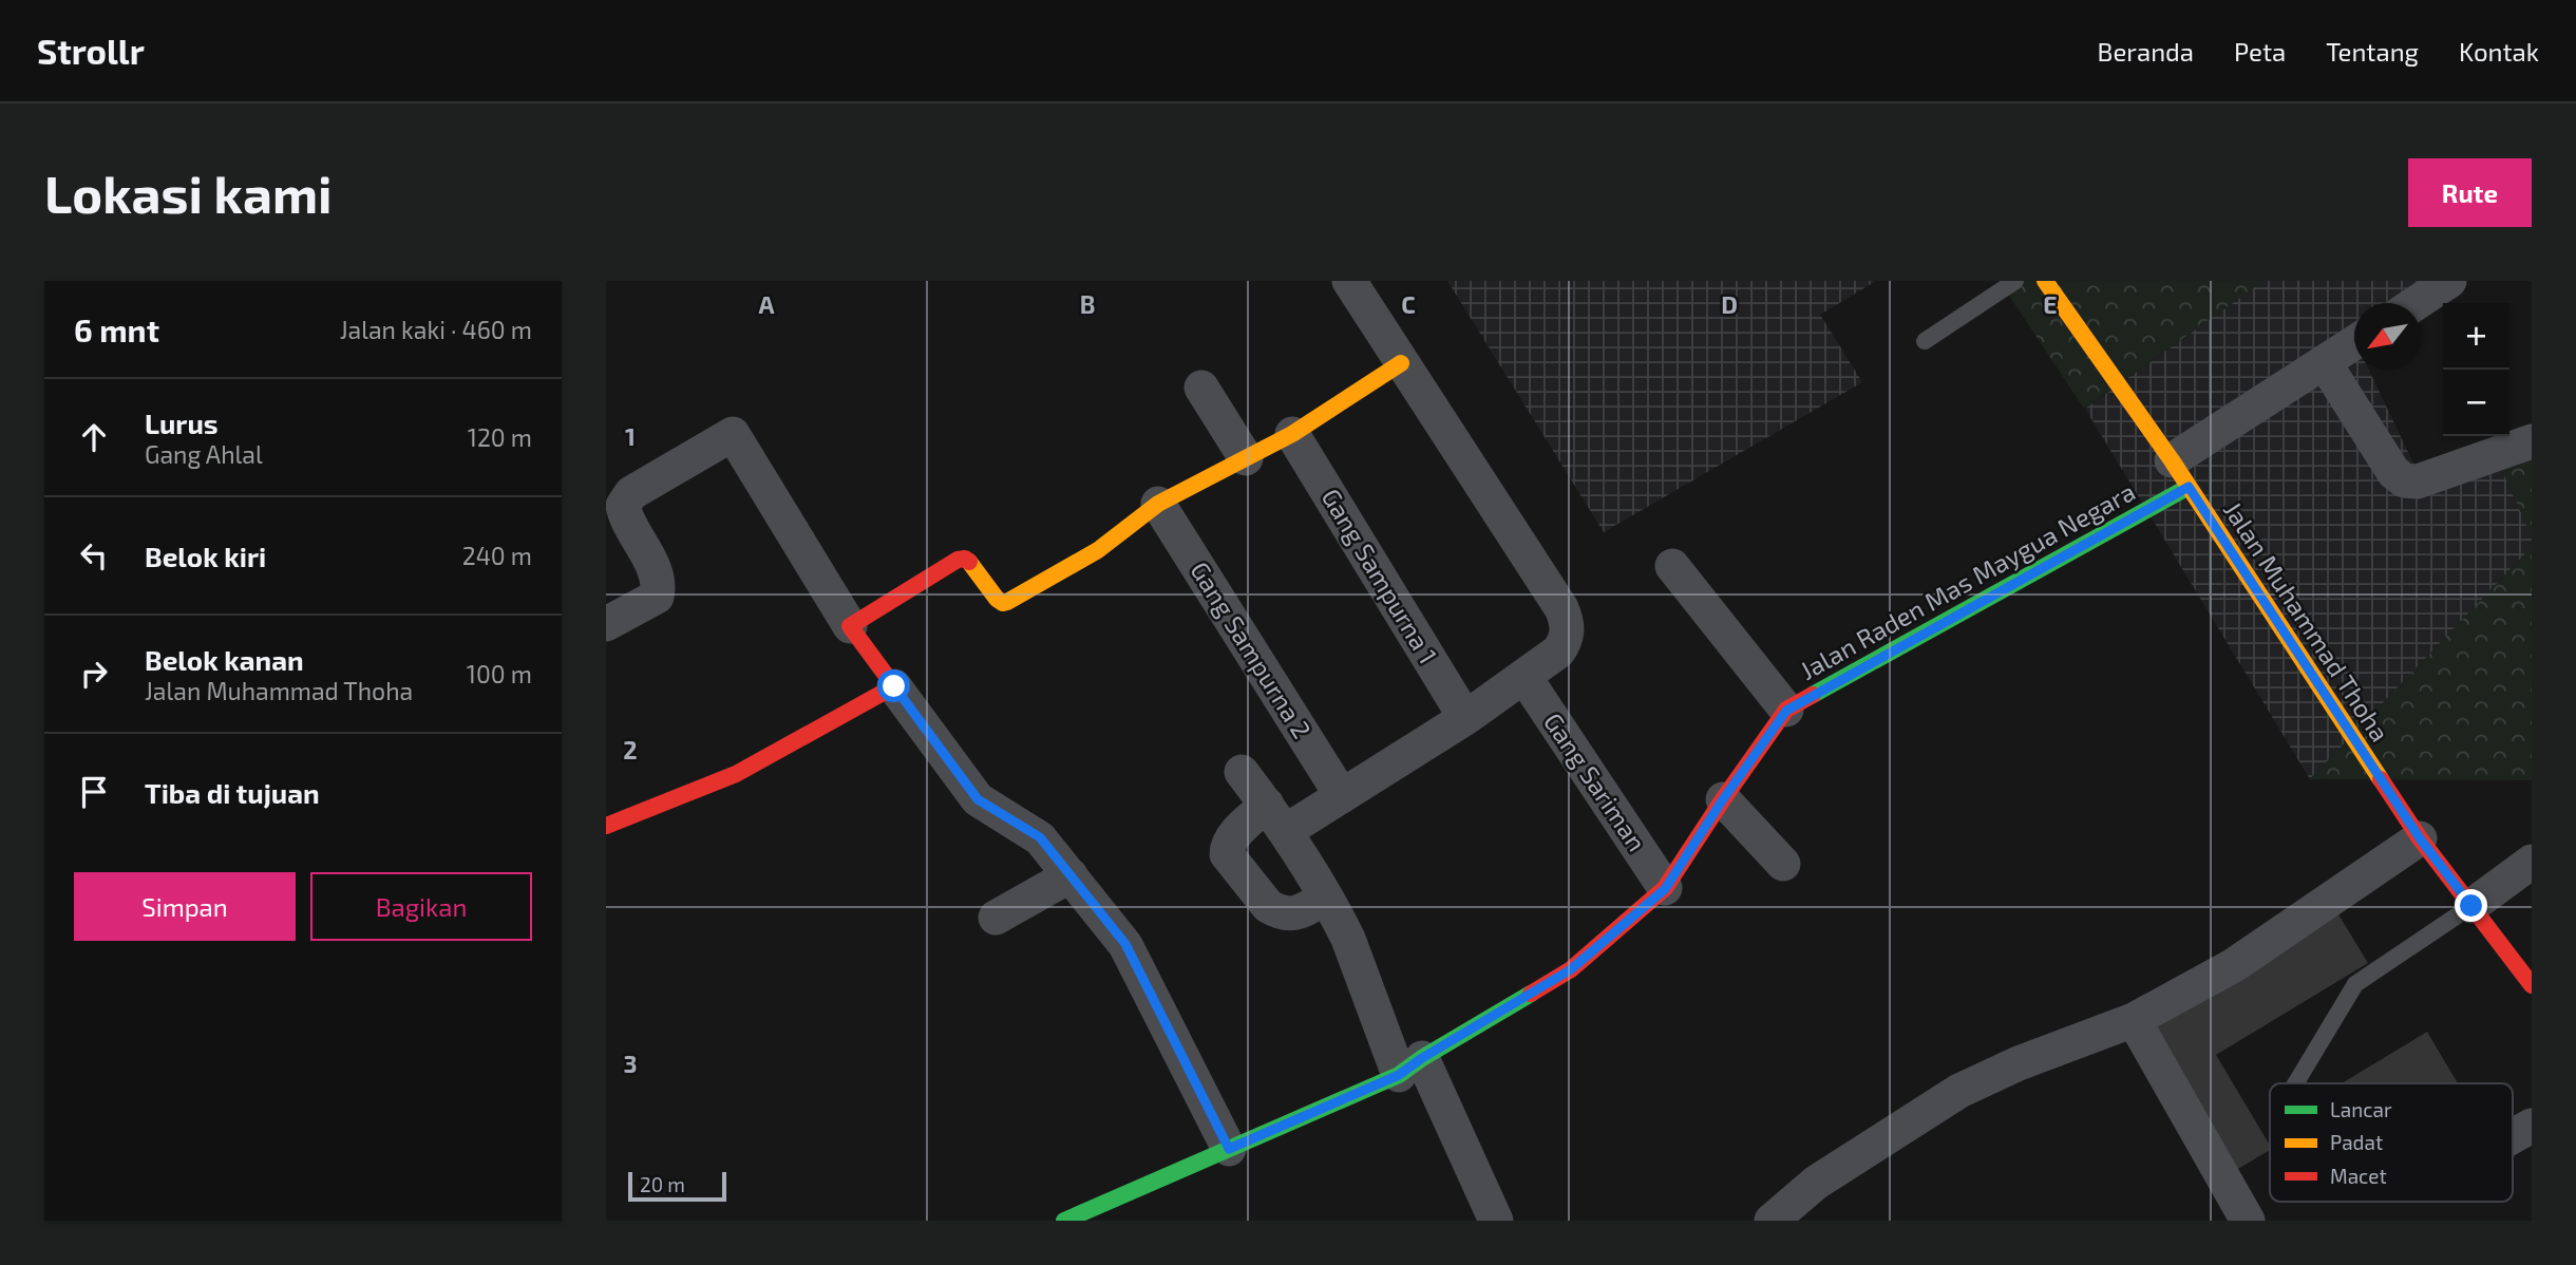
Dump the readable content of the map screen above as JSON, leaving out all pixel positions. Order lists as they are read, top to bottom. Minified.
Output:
{"streets":{"street":["Gang Sampurna 1","Jalan Raden Mas Maygua Negara","Jalan Muhammad Thoha","Gang Sampurna 2","Gang Sariman"]},"crossings":[["Jalan Raden Mas Maygua Negara","Jalan Muhammad Thoha"],["Jalan Raden Mas Maygua Negara","Gang Sariman"]],"legend":["Lancar","Padat","Macet"],"scale_bar":"20 m","north":"bottom left","page":{"header":"Strollr","nav":["Beranda","Peta","Tentang","Kontak"],"buttons":["Rute",["Simpan","Bagikan"]],"title":"Lokasi kami","heading":["6 mnt","Jalan kaki · 460 m"],"map_buttons":["+","−"],"list":[["Lurus","Gang Ahlal","120 m"],["Belok kiri","240 m"],["Belok kanan","Jalan Muhammad Thoha","100 m"],"Tiba di tujuan"],"scale":"20 m"},"grid":{"columns":["A","B","C","D","E"],"rows":["1","2","3"]}}
